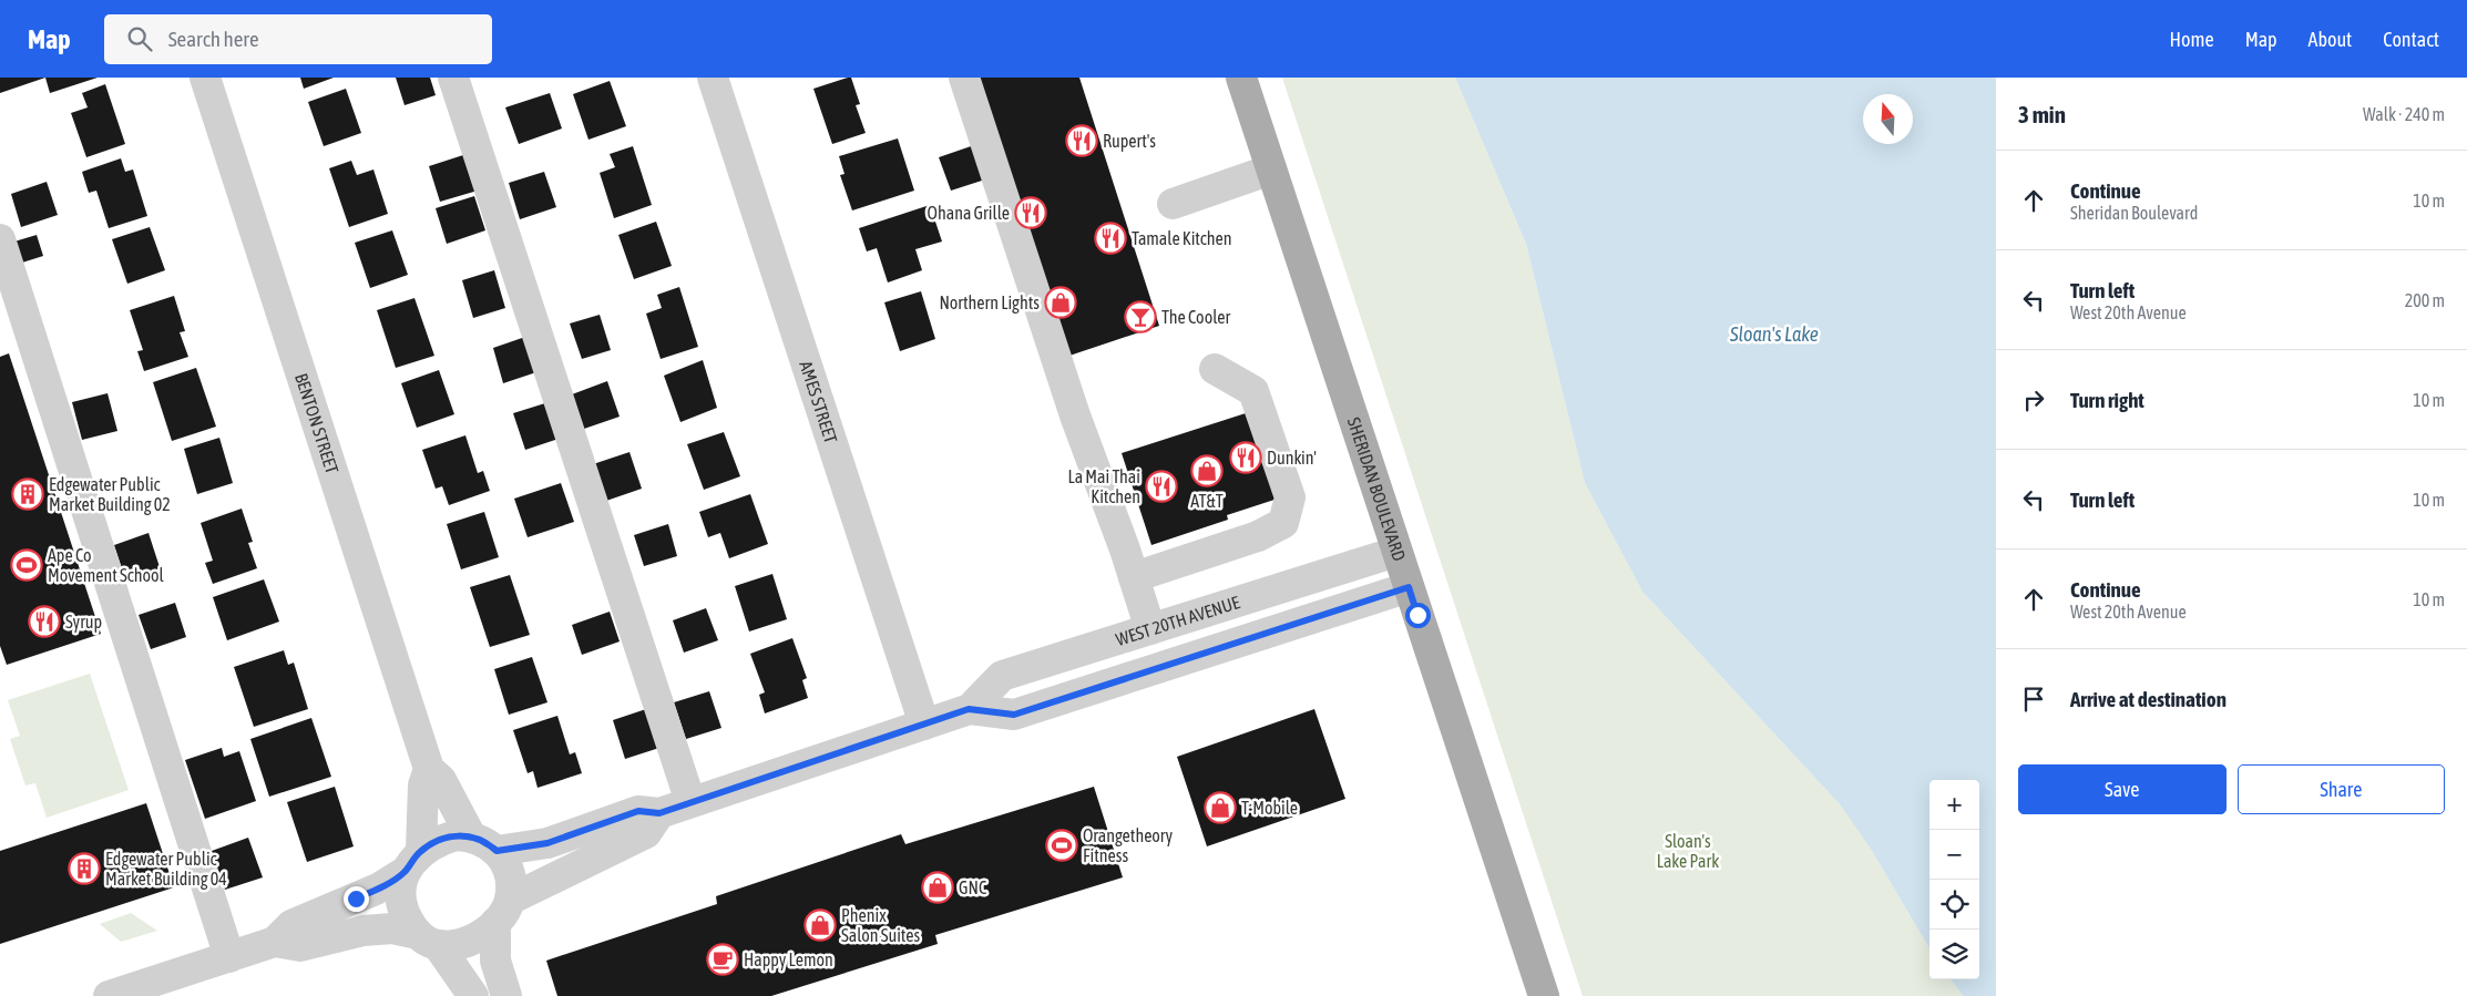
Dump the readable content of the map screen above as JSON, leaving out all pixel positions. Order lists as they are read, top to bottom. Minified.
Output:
{"streets":{"main road":["SHERIDAN BOULEVARD"],"street":["AMES STREET","BENTON STREET","WEST 20TH AVENUE"]},"crossings":[["AMES STREET","WEST 20TH AVENUE"],["BENTON STREET","WEST 20TH AVENUE"],["SHERIDAN BOULEVARD","WEST 20TH AVENUE"]],"water":["Sloan's Lake"],"parks":["Sloan's Lake Park"],"places":{"restaurant":["Rupert's","Ohana Grille","Tamale Kitchen","Dunkin'","La Mai Thai Kitchen","Syrup"],"shop":["Northern Lights","AT&T","T-Mobile","GNC","Phenix Salon Suites"],"bar":["The Cooler"],"building":["Edgewater Public Market Building 02","Edgewater Public Market Building 04"],"sports":["Ape Co Movement School","Orangetheory Fitness"],"cafe":["Happy Lemon"]},"north":"top","page":{"header":"Map","search":"Search here","nav":["Home","Map","About","Contact"],"heading":["3 min","Walk · 240 m"],"list":[["Continue","Sheridan Boulevard","10 m"],["Turn left","West 20th Avenue","200 m"],["Turn right","10 m"],["Turn left","10 m"],["Continue","West 20th Avenue","10 m"],"Arrive at destination"],"buttons":["Save","Share"],"map_buttons":["+","−"]}}
